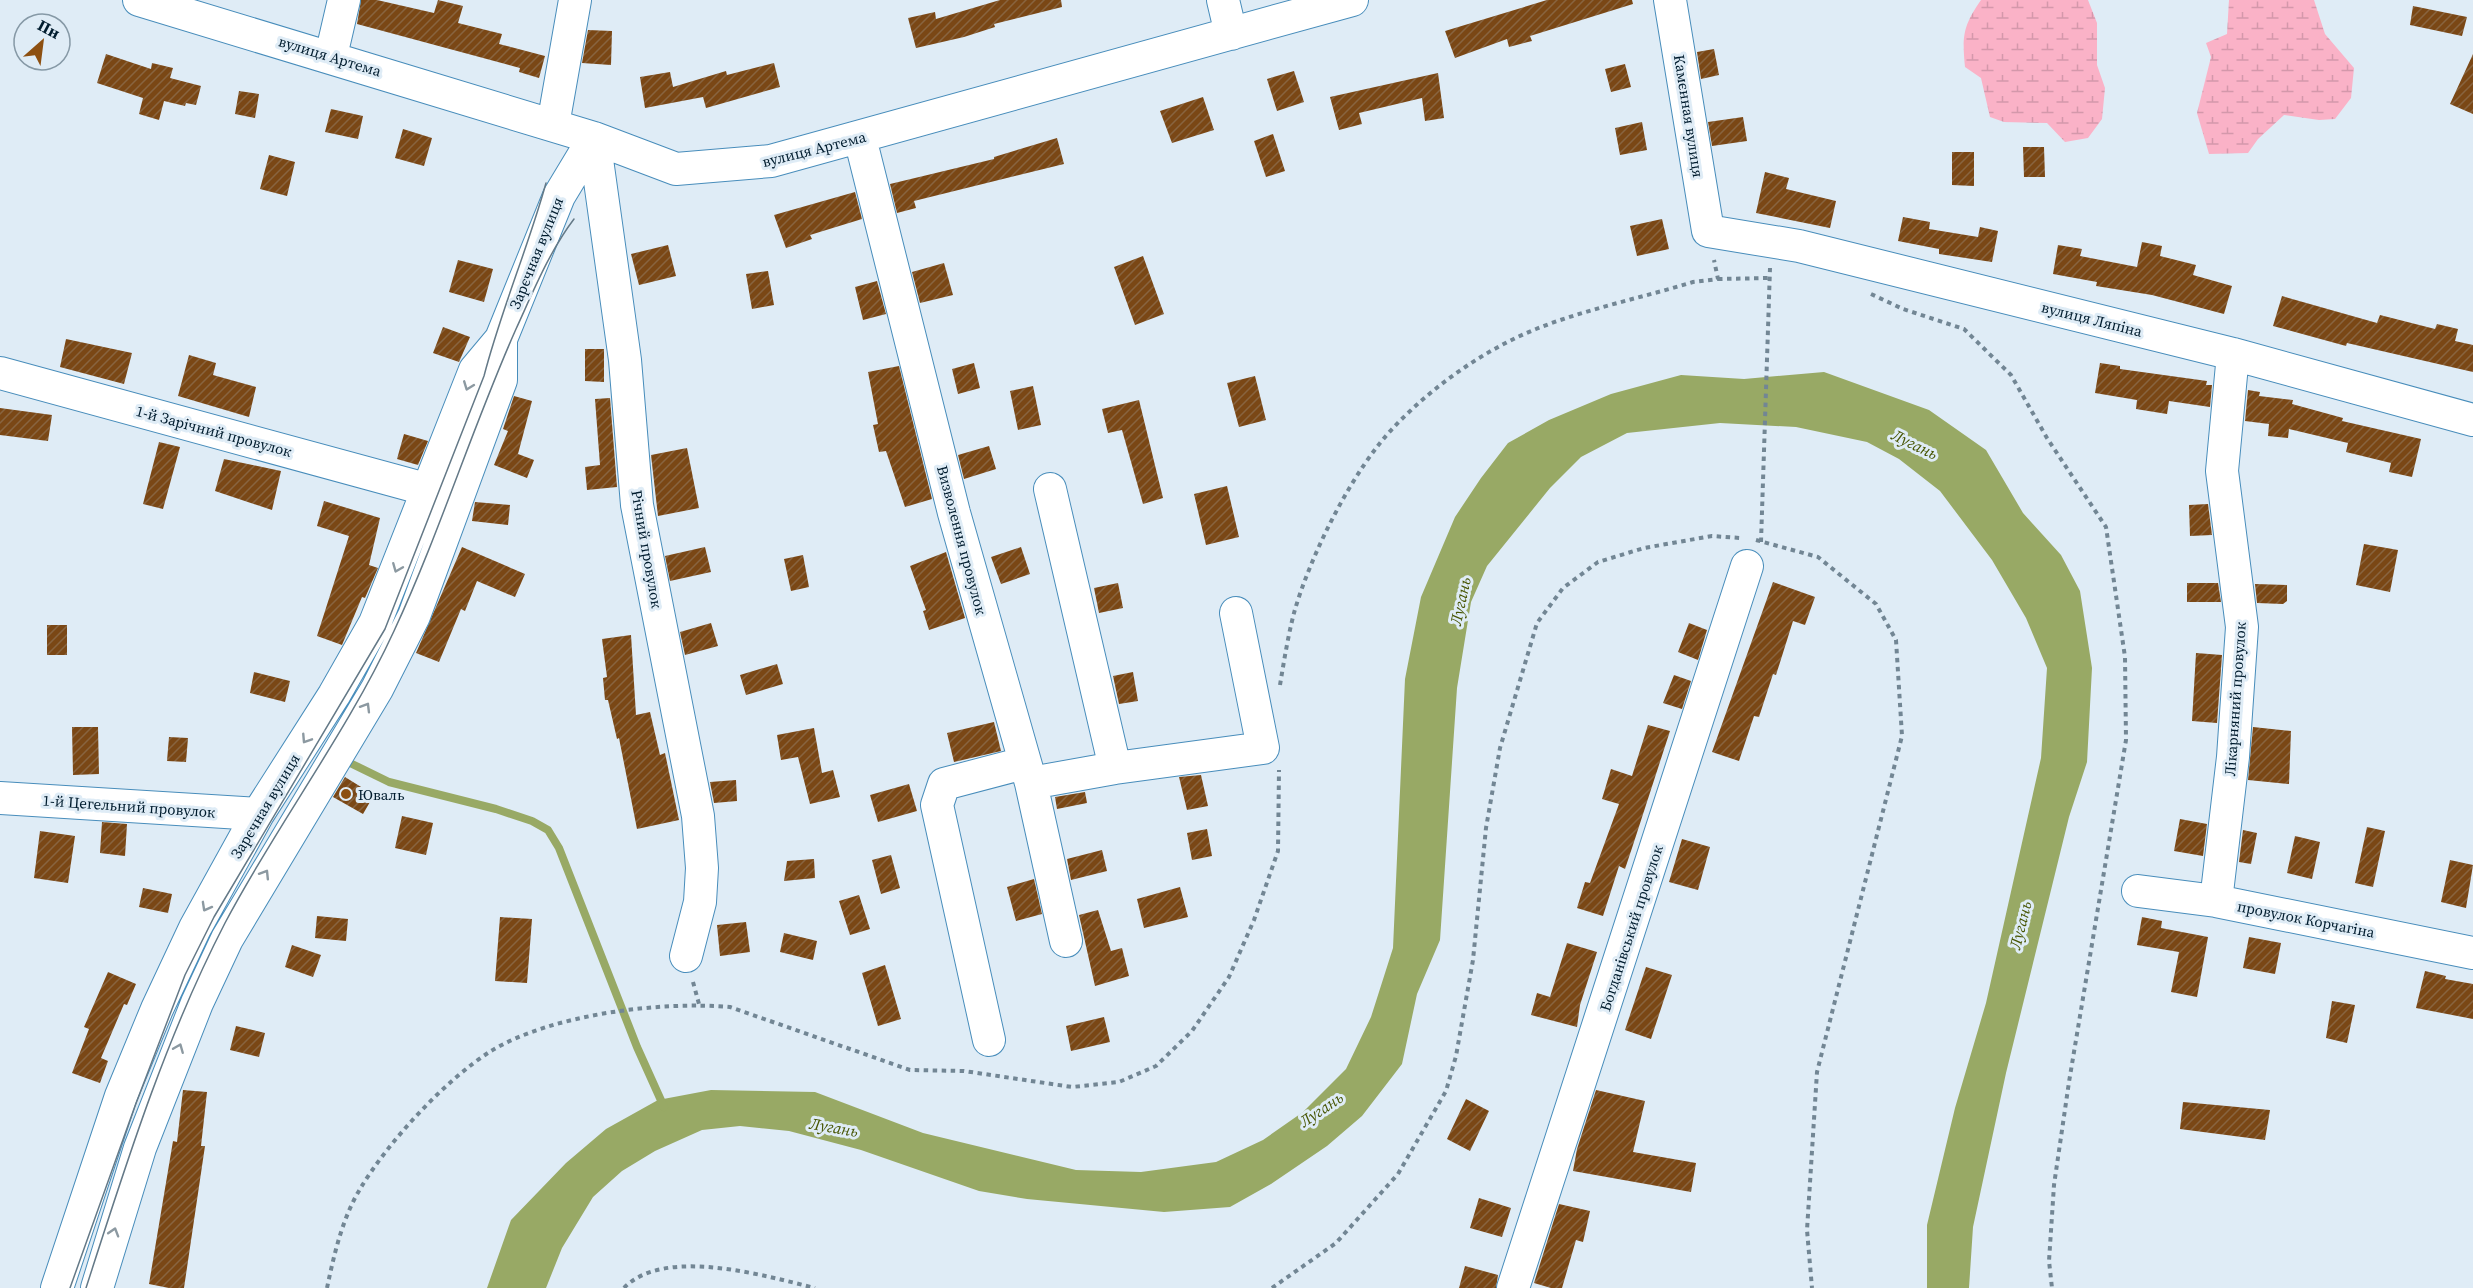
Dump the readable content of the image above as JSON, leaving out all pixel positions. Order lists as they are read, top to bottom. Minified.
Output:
{"streets":{"street":["вулиця Артема","Камєнная вулиця","Зарєчная вулиця","вулиця Ляпіна","1-й Зарічний провулок","Визволення провулок","Річний провулок","Лікарняний провулок","1-й Цегельний провулок","провулок Корчагіна","Богданівський провулок"]},"crossings":[["вулиця Артема","Зарєчная вулиця"],["вулиця Артема","Визволення провулок"],["вулиця Артема","Річний провулок"],["Камєнная вулиця","вулиця Ляпіна"],["Зарєчная вулиця","1-й Зарічний провулок"],["Зарєчная вулиця","Річний провулок"],["Зарєчная вулиця","1-й Цегельний провулок"],["вулиця Ляпіна","Лікарняний провулок"],["Лікарняний провулок","провулок Корчагіна"]],"water":["Лугань"],"places":["Юваль"],"north":"top right"}
